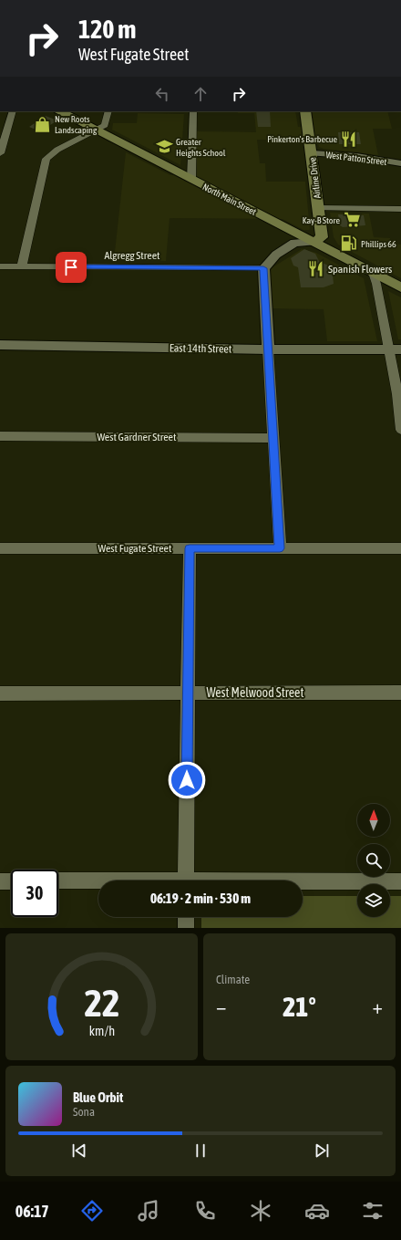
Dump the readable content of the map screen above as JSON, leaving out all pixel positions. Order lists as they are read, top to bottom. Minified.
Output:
{"streets":{"main road":["Airline Drive","North Main Street"],"street":["West Patton Street","Algregg Street","East 14th Street","West Gardner Street","West Fugate Street","West Melwood Street"]},"crossings":[["West Patton Street","Airline Drive"],["Airline Drive","North Main Street"]],"places":{"shop":["New Roots Landscaping"],"restaurant":["Pinkerton's Barbecue","Spanish Flowers"],"school or university":["Greater Heights School"],"supermarket":["Kay-B Store"],"fuel station":["Phillips 66"]},"north":"top","page":{"turn":["120 m","West Fugate Street"],"limit":"30","trip":"06:19 · 2 min · 530 m","tile":"Climate","heat":["−","21°","+"],"song":["Blue Orbit","Sona"],"tabs":"06:17","gauge":["22","km/h"]}}
